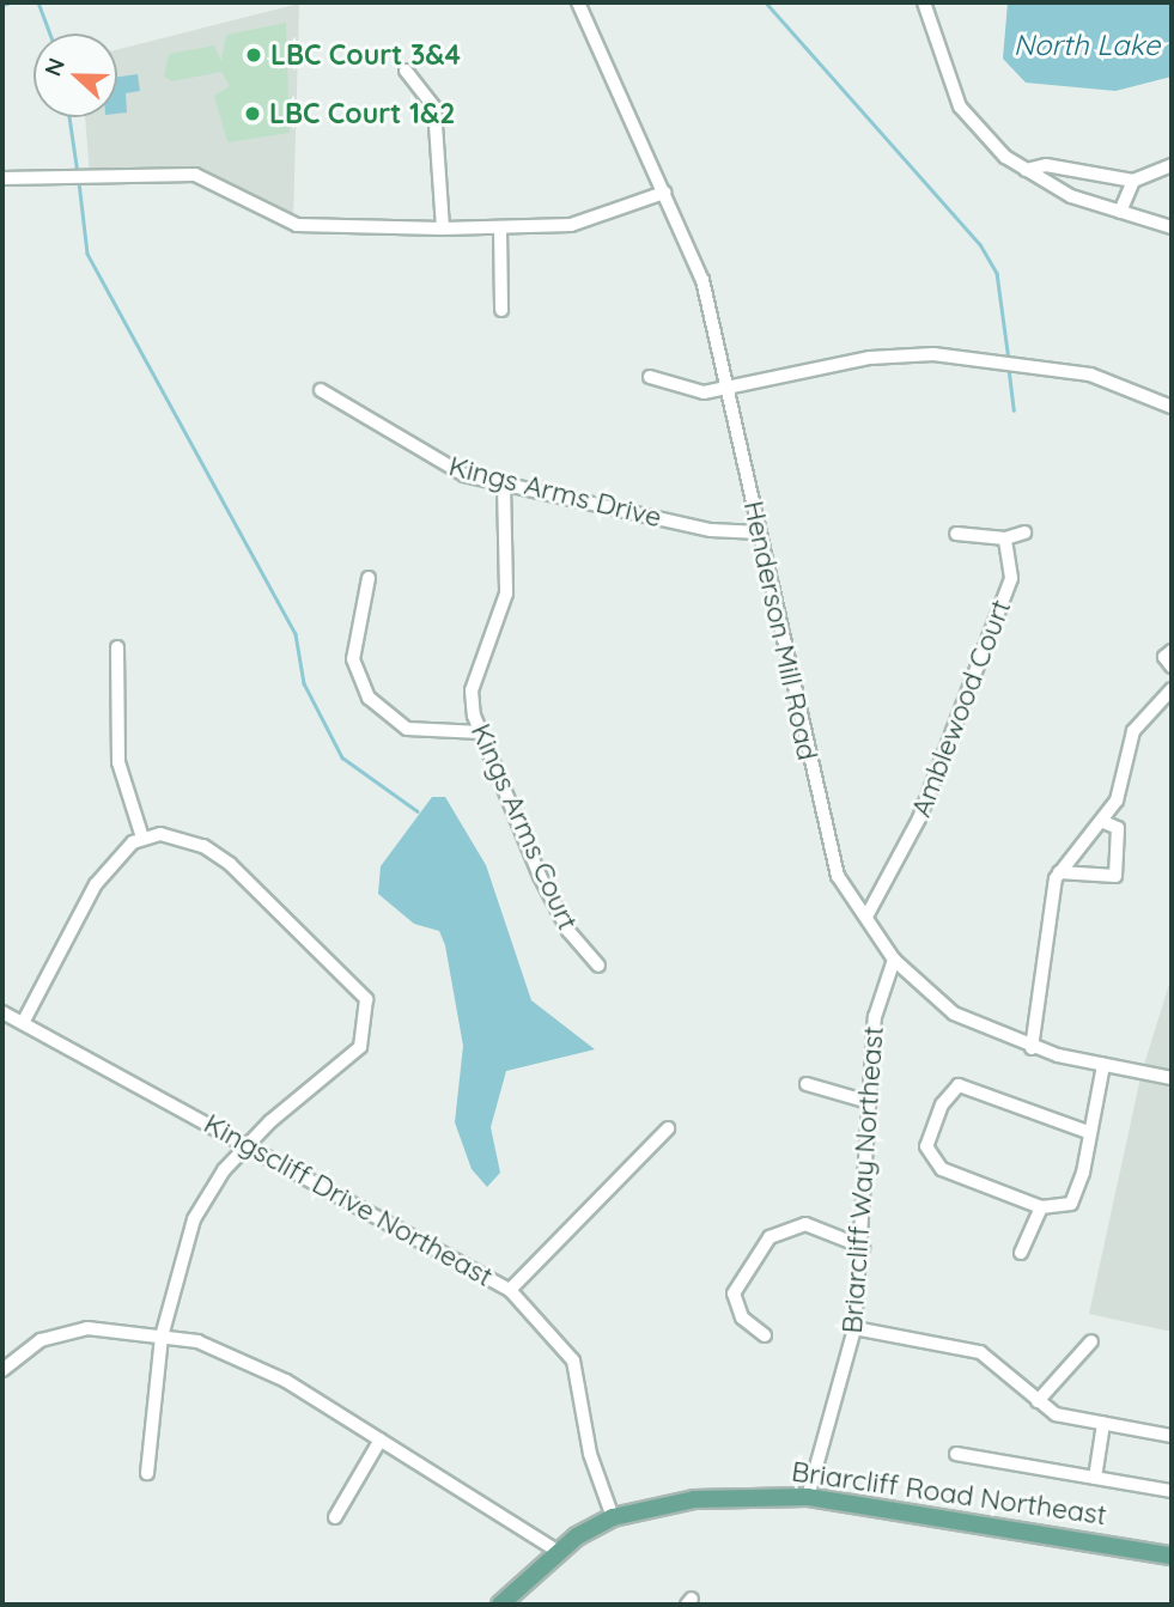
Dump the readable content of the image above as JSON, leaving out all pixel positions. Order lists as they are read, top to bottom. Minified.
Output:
{"streets":{"main road":["Briarcliff Road Northeast"],"street":["Kings Arms Drive","Henderson Mill Road","Amblewood Court","Kings Arms Court","Briarcliff Way Northeast","Kingscliff Drive Northeast"]},"crossings":[["Kings Arms Drive","Henderson Mill Road"],["Kings Arms Drive","Kings Arms Court"],["Henderson Mill Road","Amblewood Court"],["Henderson Mill Road","Briarcliff Way Northeast"],["Briarcliff Way Northeast","Briarcliff Road Northeast"],["Kingscliff Drive Northeast","Briarcliff Road Northeast"]],"water":["North Lake"],"places":["LBC Court 3&4","LBC Court 1&2"],"north":"left"}
